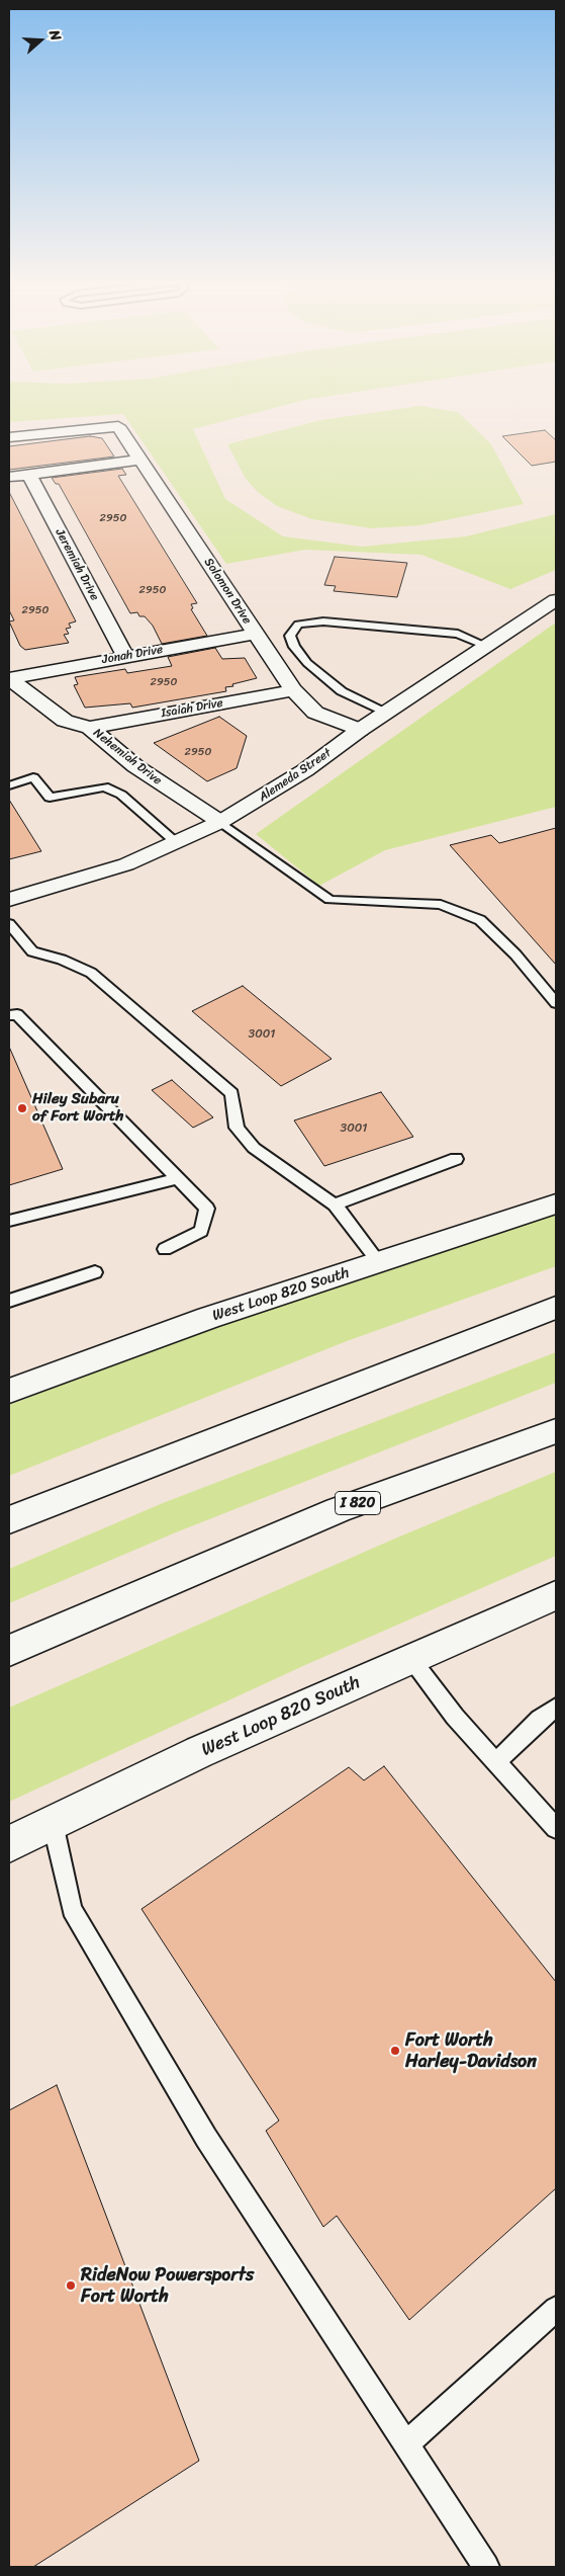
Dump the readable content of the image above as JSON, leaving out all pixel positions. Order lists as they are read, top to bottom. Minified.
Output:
{"streets":{"main road":["Jeremiah Drive","Solomon Drive","Jonah Drive","Isaiah Drive","Nehemiah Drive","Alemeda Street","West Loop 820 South","I 820"]},"crossings":[["Jeremiah Drive","Jonah Drive"],["Solomon Drive","Jonah Drive"],["Solomon Drive","Isaiah Drive"],["Solomon Drive","Alemeda Street"],["Jonah Drive","Nehemiah Drive"],["Isaiah Drive","Nehemiah Drive"],["Nehemiah Drive","Alemeda Street"]],"places":["Hiley Subaru of Fort Worth","Fort Worth Harley-Davidson","RideNow Powersports Fort Worth"],"house_numbers":["2950","2950","2950","2950","2950","3001","3001"],"north":"right"}
